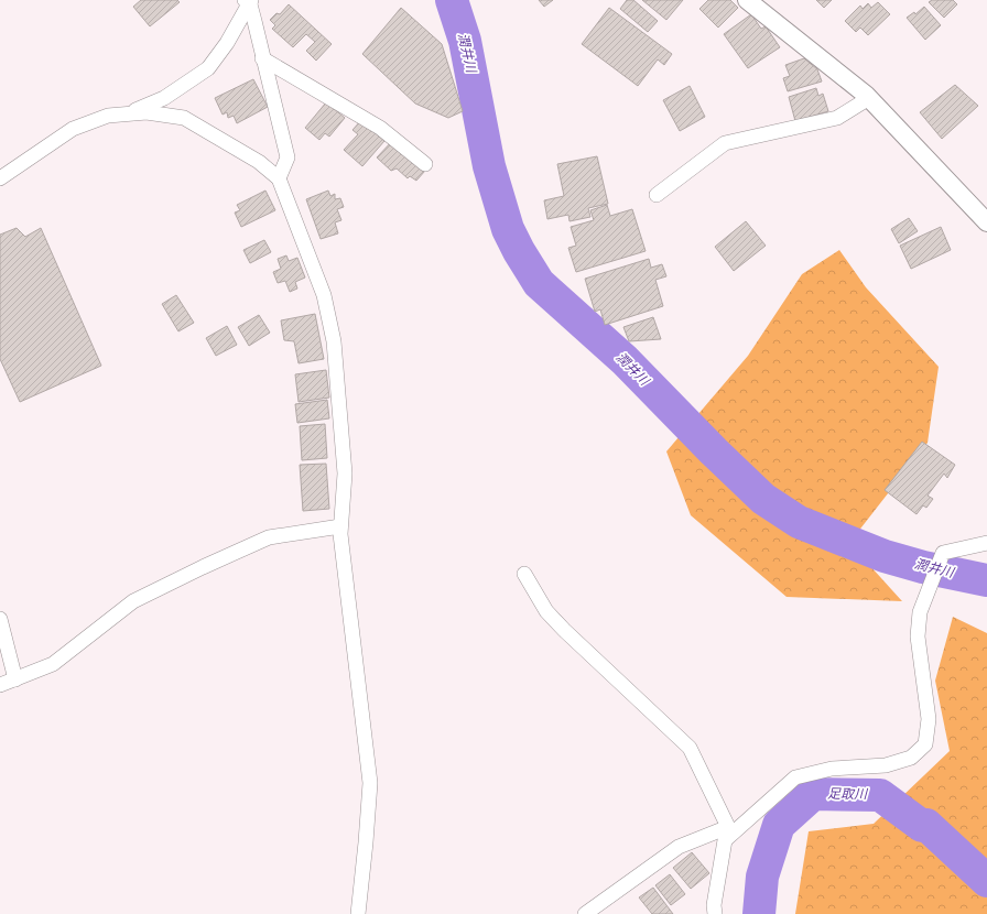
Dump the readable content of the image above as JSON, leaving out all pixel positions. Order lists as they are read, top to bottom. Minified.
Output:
{"water":["潤井川","足取川"]}
